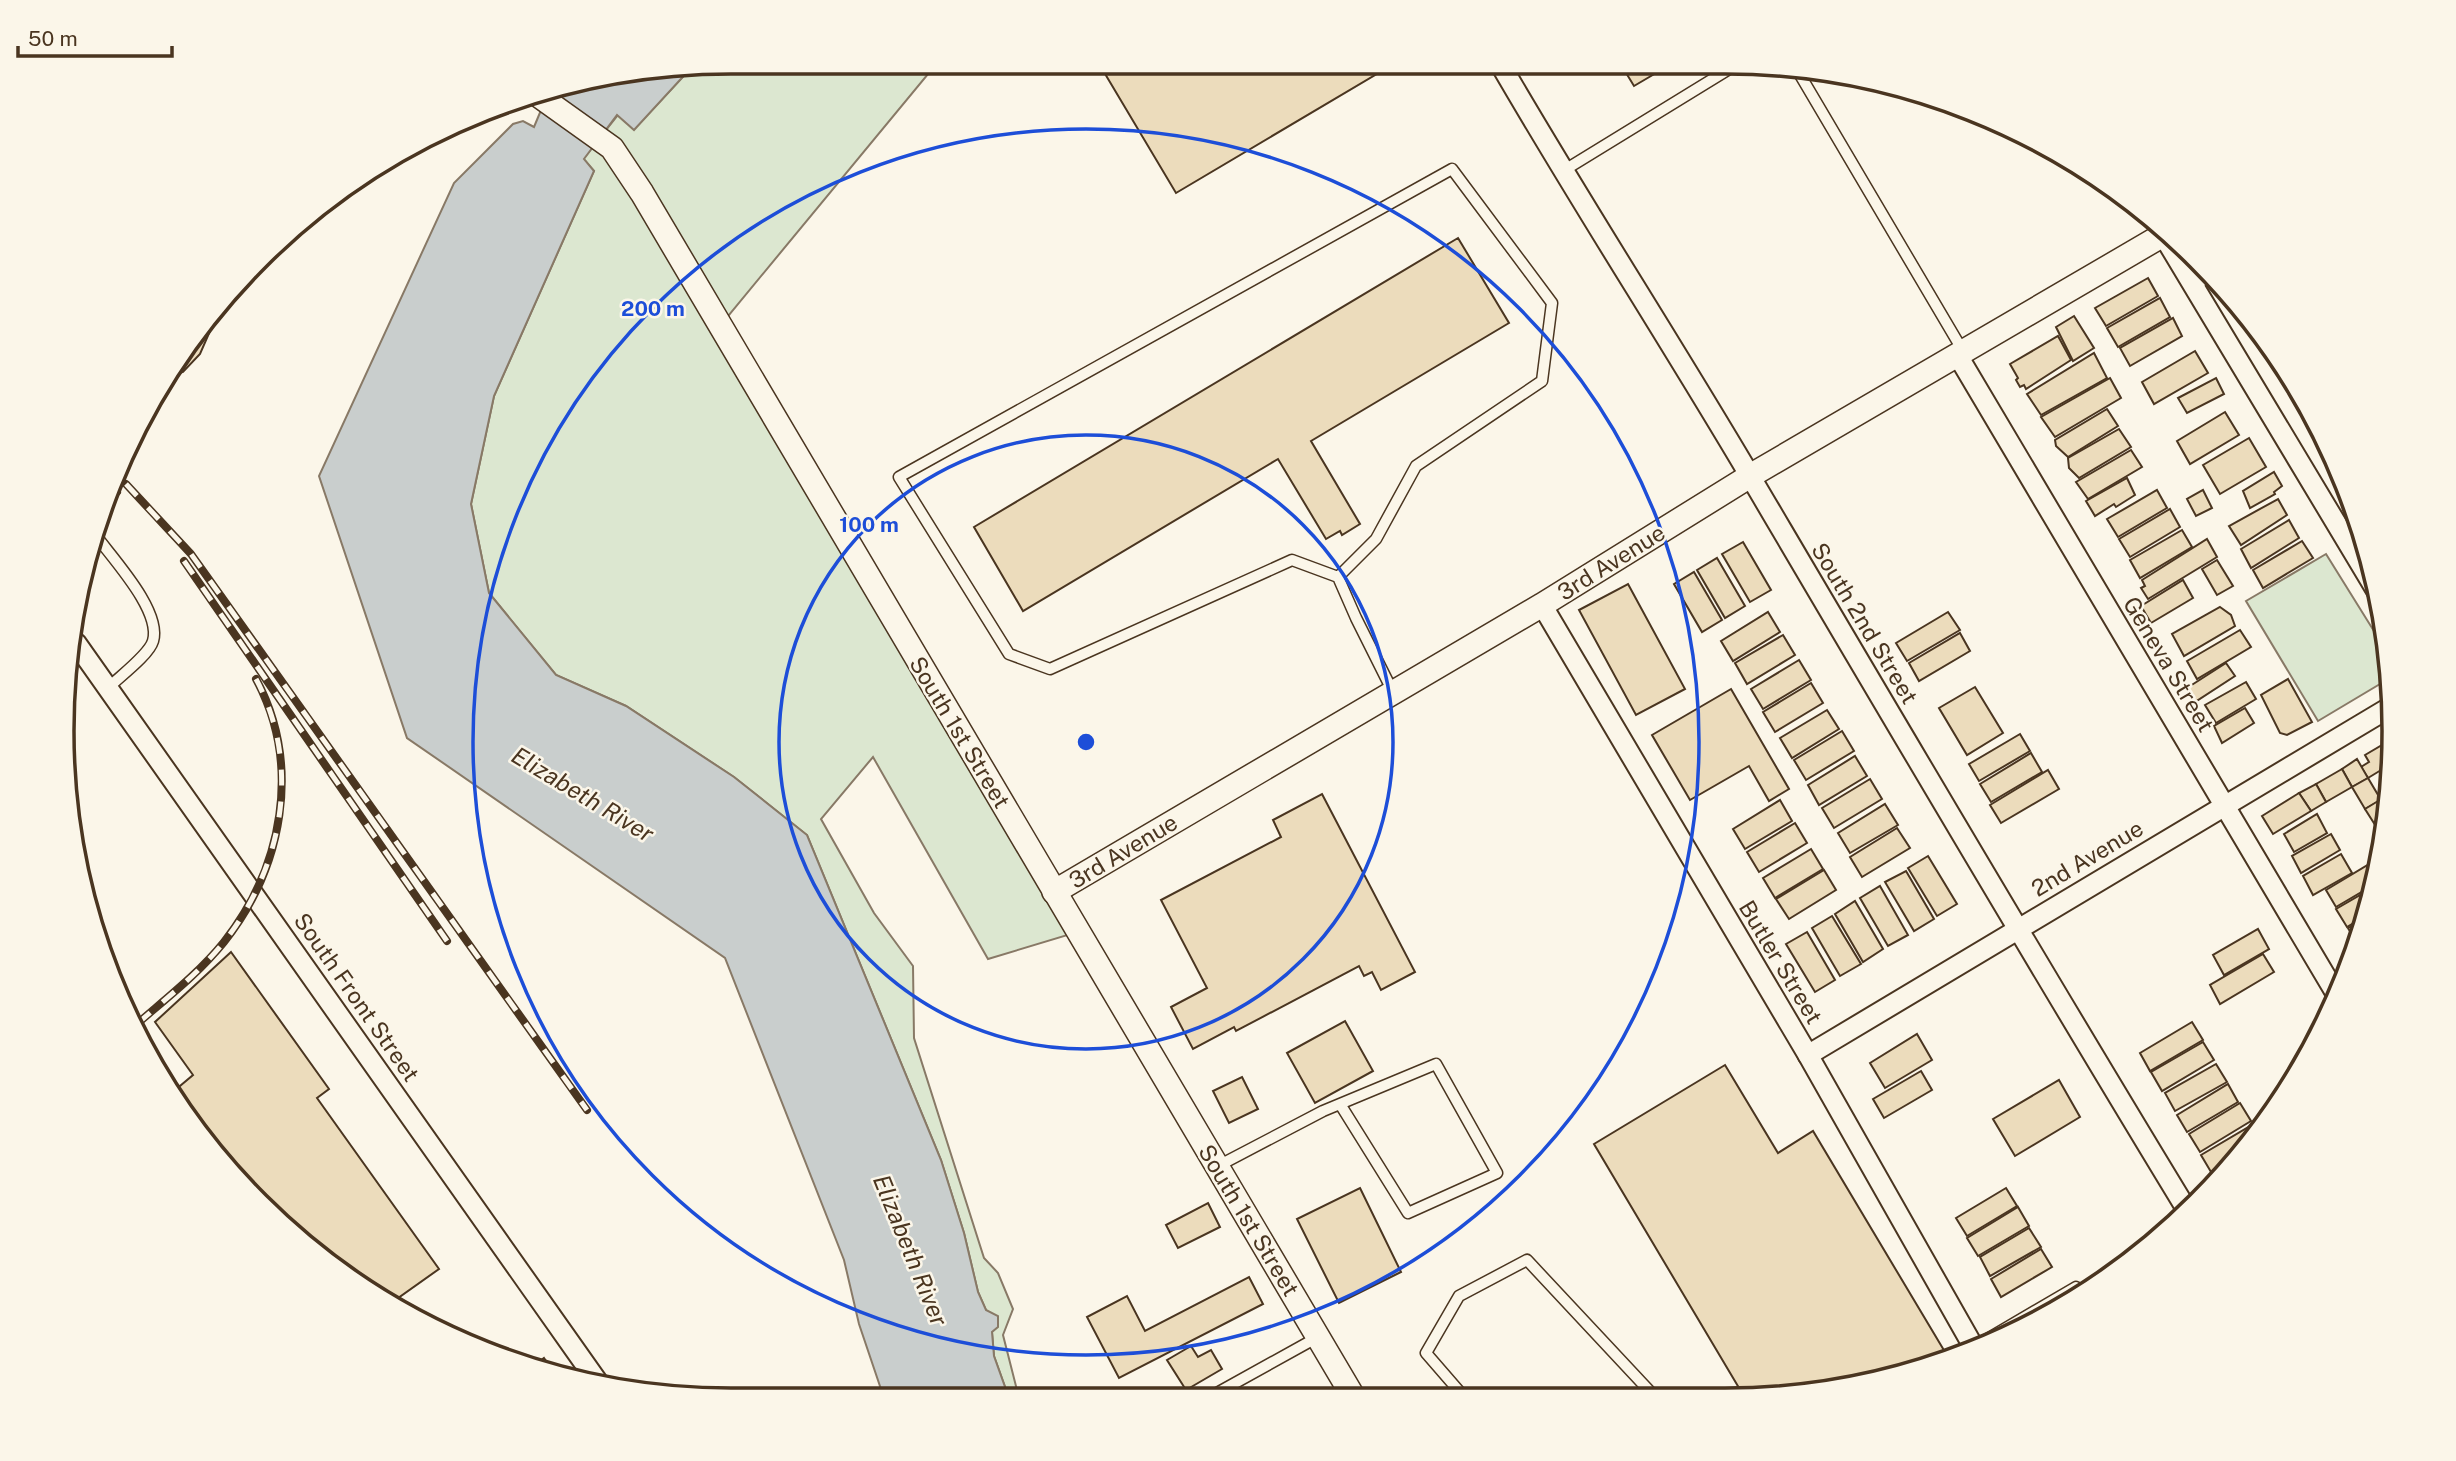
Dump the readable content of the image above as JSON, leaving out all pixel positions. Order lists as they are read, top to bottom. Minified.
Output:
{"streets":{"street":["3rd Avenue","South 2nd Street","Geneva Street","South 1st Street","2nd Avenue","Butler Street","South Front Street"]},"crossings":[["3rd Avenue","South 2nd Street"],["3rd Avenue","Geneva Street"],["3rd Avenue","South 1st Street"],["3rd Avenue","Butler Street"],["South 2nd Street","2nd Avenue"],["Geneva Street","2nd Avenue"],["2nd Avenue","Butler Street"]],"water":["Elizabeth River"],"scale_bar":"50 m","rings":["200 m","100 m"]}
